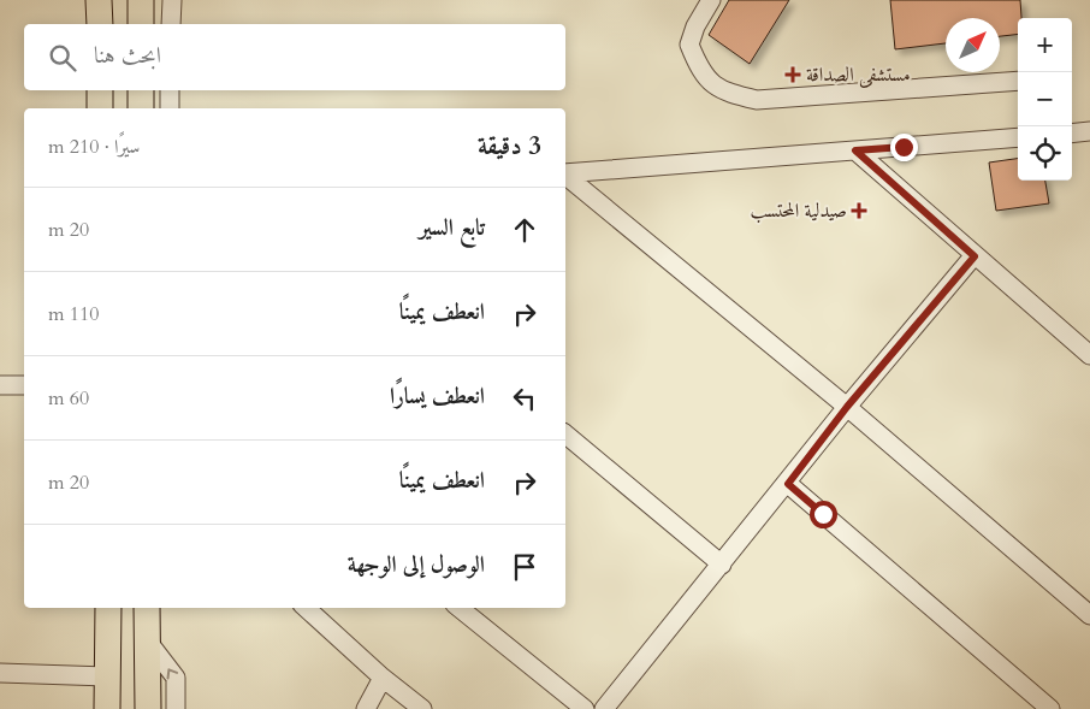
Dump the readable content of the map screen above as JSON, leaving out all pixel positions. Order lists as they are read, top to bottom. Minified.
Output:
{"places":{"health":["مستشفى الصداقة","صيدلية المحتسب"]},"north":"top right","page":{"map_buttons":["+","−"],"search":"ابحث هنا","heading":["3 دقيقة","سيرًا · 210 m"],"list":[["تابع السير","20 m"],["انعطف يمينًا","110 m"],["انعطف يسارًا","60 m"],["انعطف يمينًا","20 m"],"الوصول إلى الوجهة"]}}
